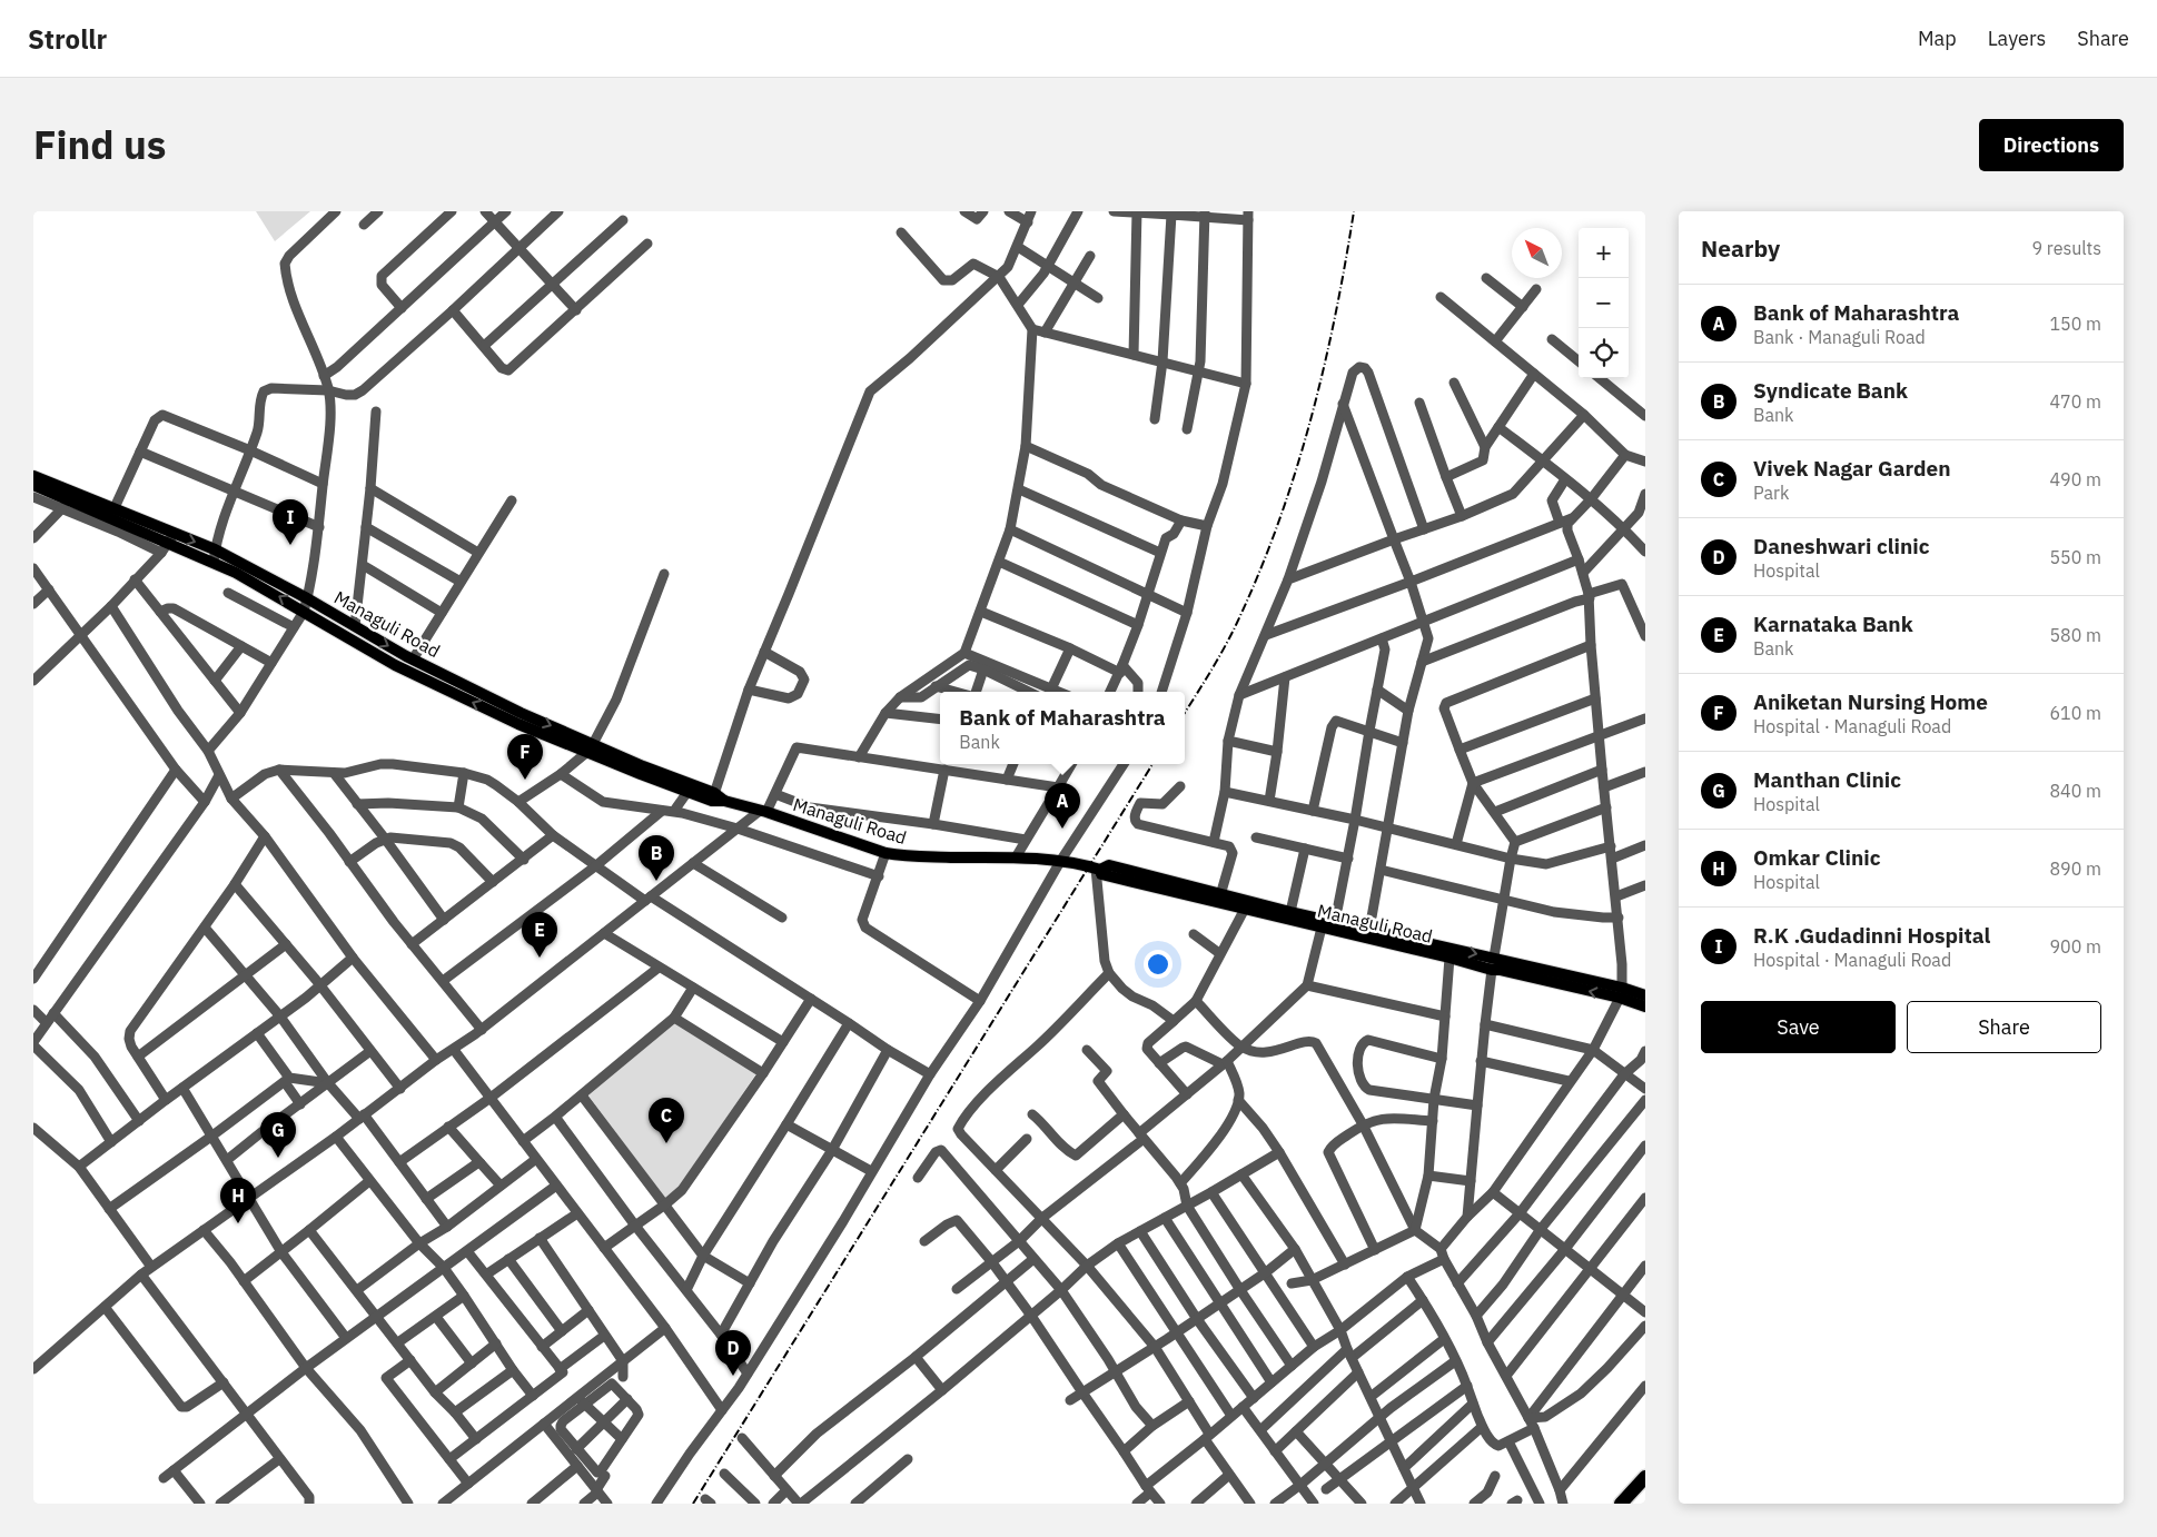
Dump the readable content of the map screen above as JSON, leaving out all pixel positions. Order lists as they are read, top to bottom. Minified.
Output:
{"streets":{"main road":["Managuli Road"]},"north":"top left","page":{"header":"Strollr","nav":["Map","Layers","Share"],"title":"Find us","buttons":["Directions",["Save","Share"]],"heading":["Nearby","9 results"],"map_buttons":["+","−"],"list":[{"mark":"A","name":"Bank of Maharashtra","note":"Bank · Managuli Road","value":"150 m"},{"mark":"B","name":"Syndicate Bank","note":"Bank","value":"470 m"},{"mark":"C","name":"Vivek Nagar Garden","note":"Park","value":"490 m"},{"mark":"D","name":"Daneshwari clinic","note":"Hospital","value":"550 m"},{"mark":"E","name":"Karnataka Bank","note":"Bank","value":"580 m"},{"mark":"F","name":"Aniketan Nursing Home","note":"Hospital · Managuli Road","value":"610 m"},{"mark":"G","name":"Manthan Clinic","note":"Hospital","value":"840 m"},{"mark":"H","name":"Omkar Clinic","note":"Hospital","value":"890 m"},{"mark":"I","name":"R.K .Gudadinni Hospital","note":"Hospital · Managuli Road","value":"900 m"}],"pins":["I","F","A","B","E","C","G","H","D"],"popup":["Bank of Maharashtra","Bank"]}}
